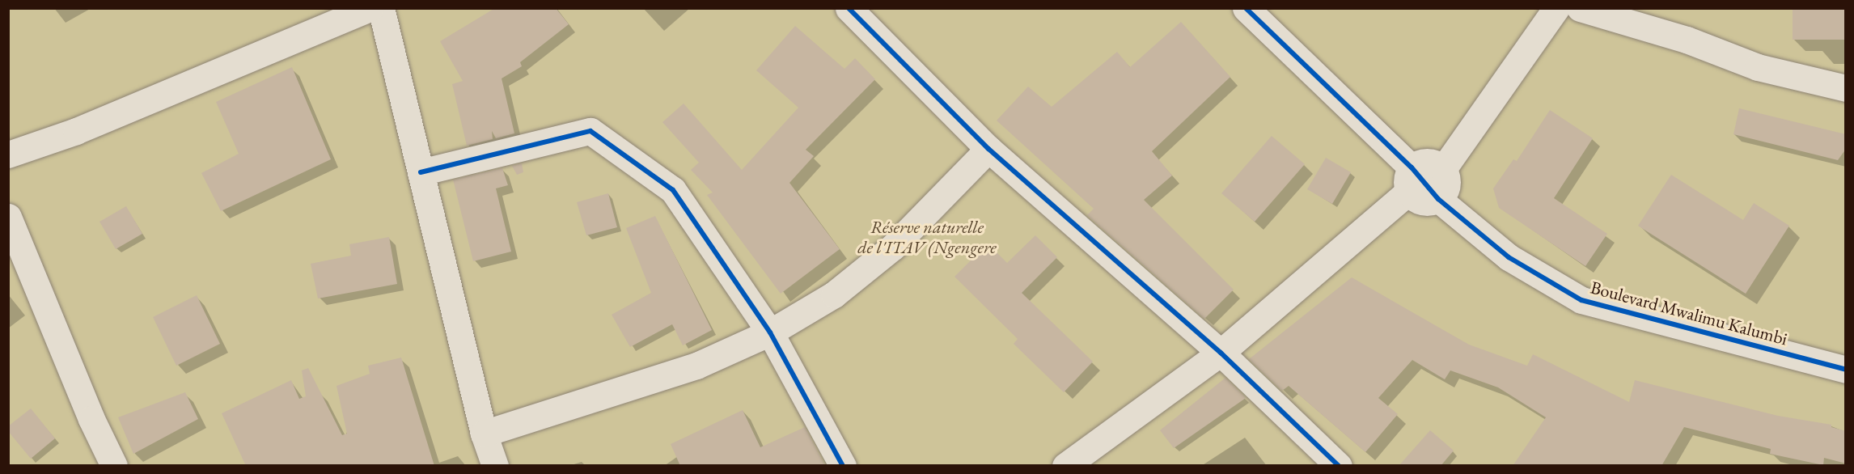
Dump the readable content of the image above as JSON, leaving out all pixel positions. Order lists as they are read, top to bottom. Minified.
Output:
{"streets":{"street":["Boulevard Mwalimu Kalumbi"]},"parks":["Réserve naturelle de l'ITAV (Ngengere"]}
